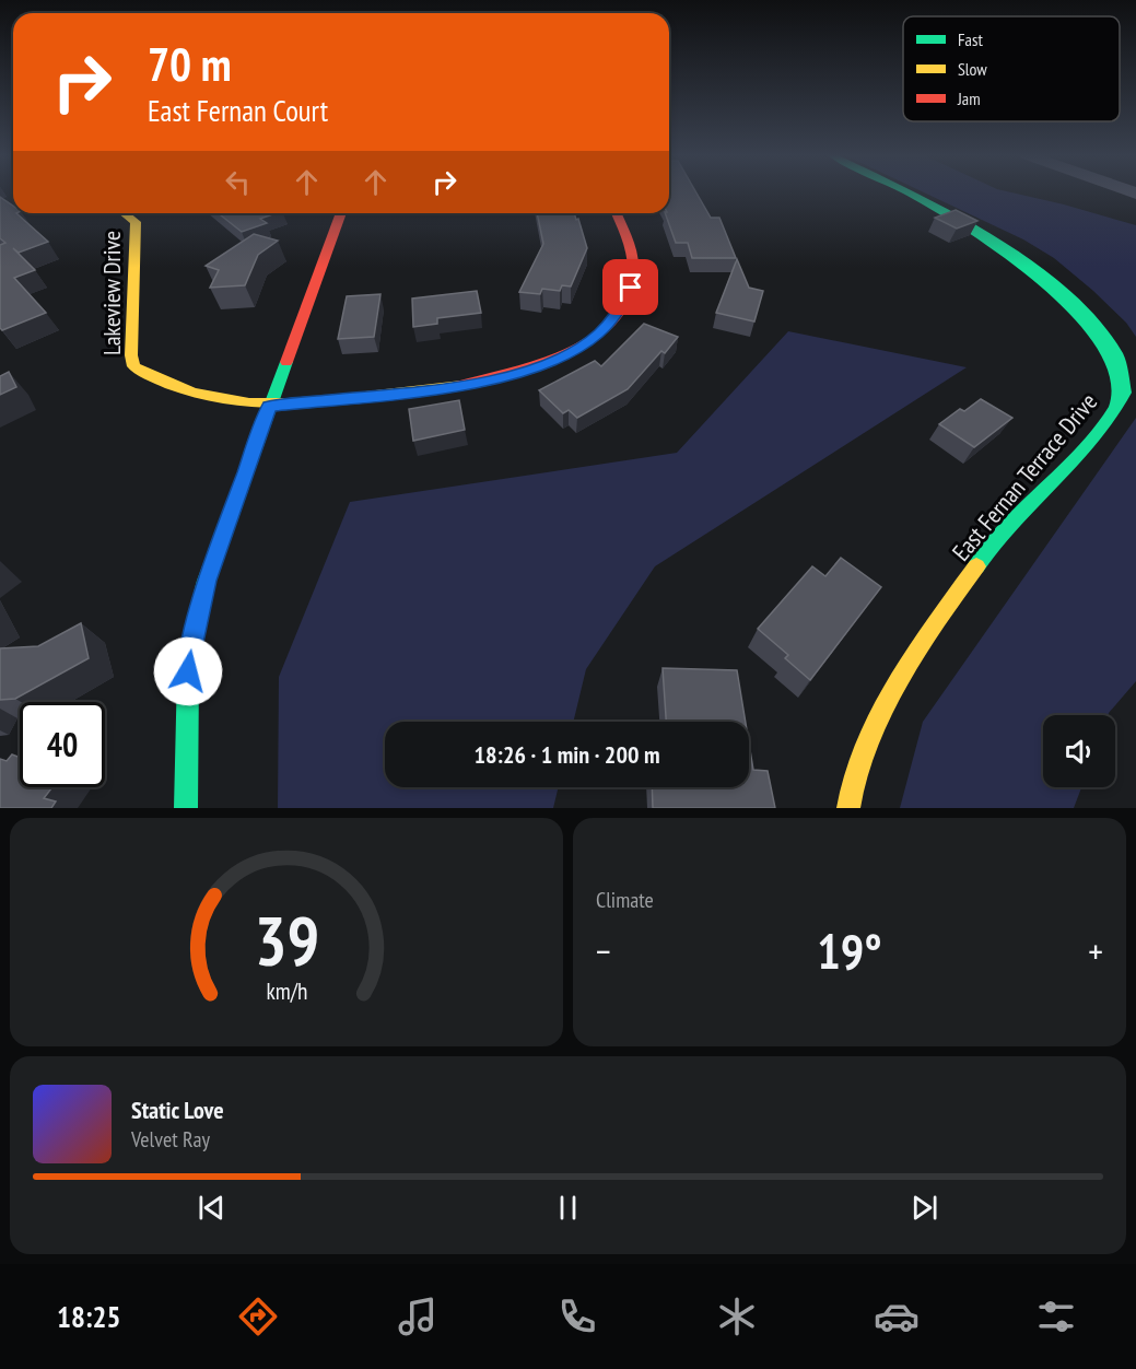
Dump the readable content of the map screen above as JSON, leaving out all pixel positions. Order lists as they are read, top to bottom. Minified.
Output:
{"streets":{"street":["Lakeview Drive","East Fernan Terrace Drive"]},"legend":["Fast","Slow","Jam"],"page":{"turn":["70 m","East Fernan Court"],"limit":"40","trip":"18:26 · 1 min · 200 m","tile":"Climate","heat":["−","19°","+"],"song":["Static Love","Velvet Ray"],"tabs":"18:25","gauge":["39","km/h"]}}
